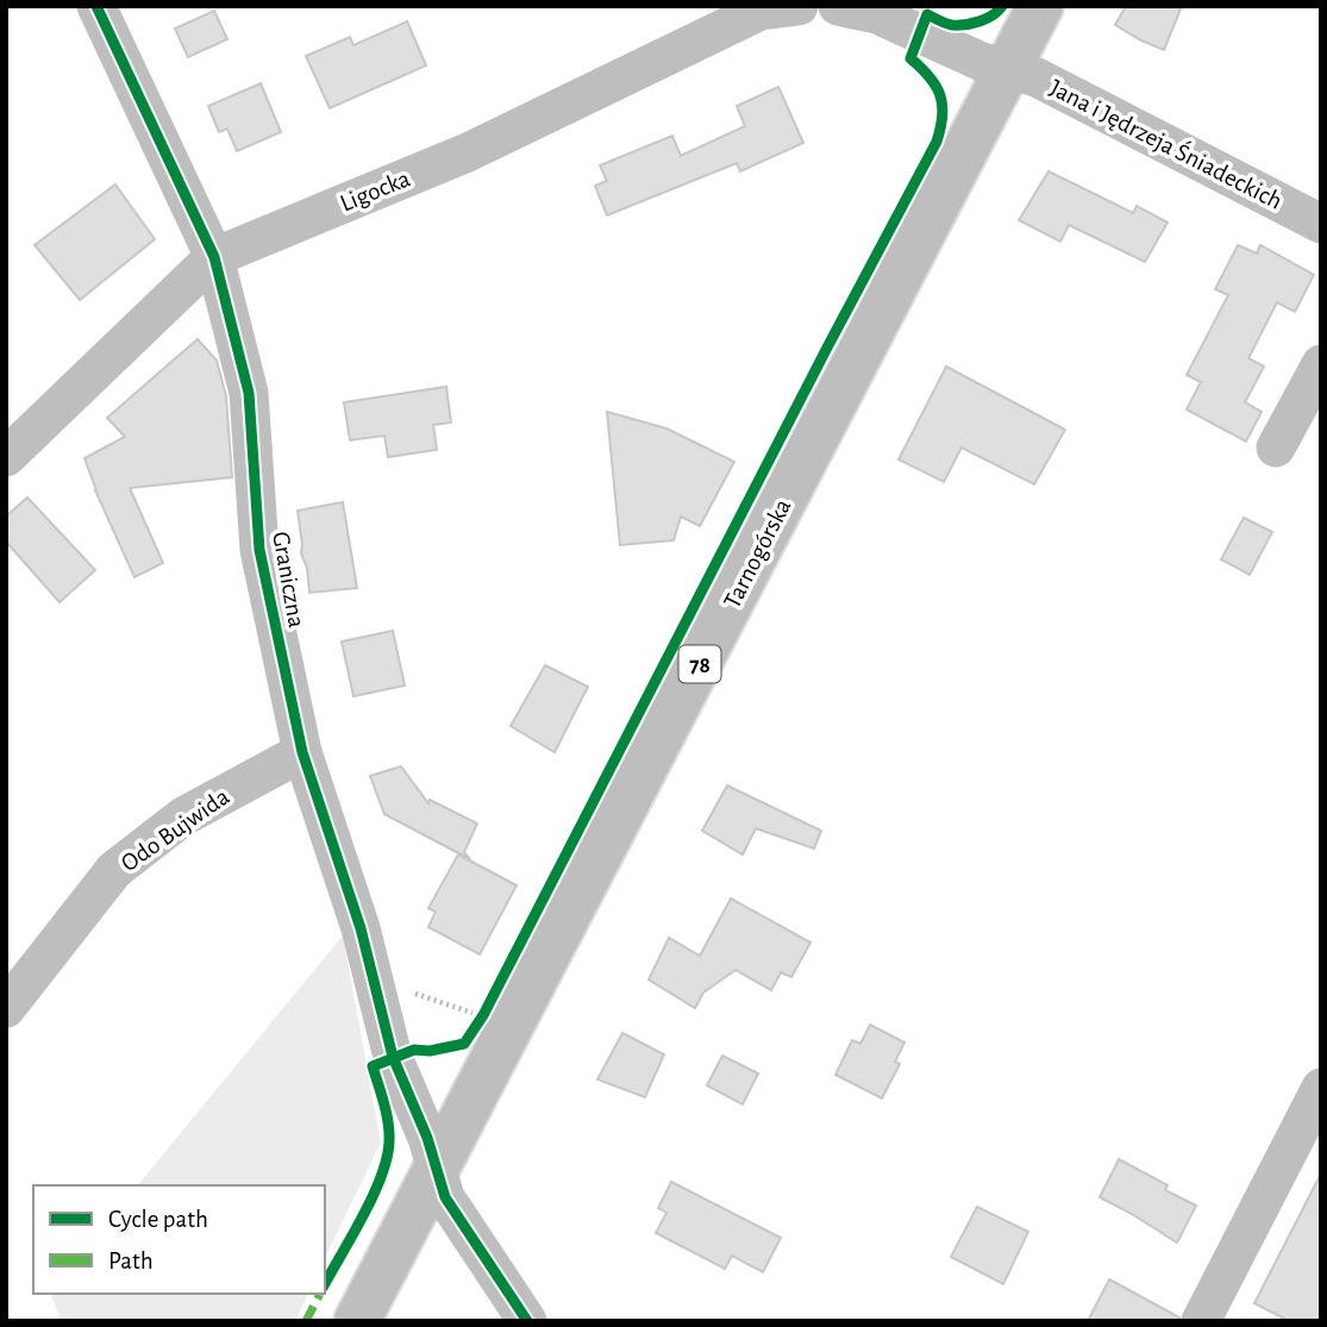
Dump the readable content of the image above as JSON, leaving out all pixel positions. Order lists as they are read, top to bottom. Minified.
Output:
{"streets":{"main road":["Tarnogórska","78"],"street":["Jana i Jędrzeja Śniadeckich","Ligocka","Graniczna","Odo Bujwida"]},"crossings":[["Jana i Jędrzeja Śniadeckich","Tarnogórska"],["Ligocka","Graniczna"],["Tarnogórska","Graniczna"],["Graniczna","Odo Bujwida"]],"legend":["Cycle path","Path"]}
